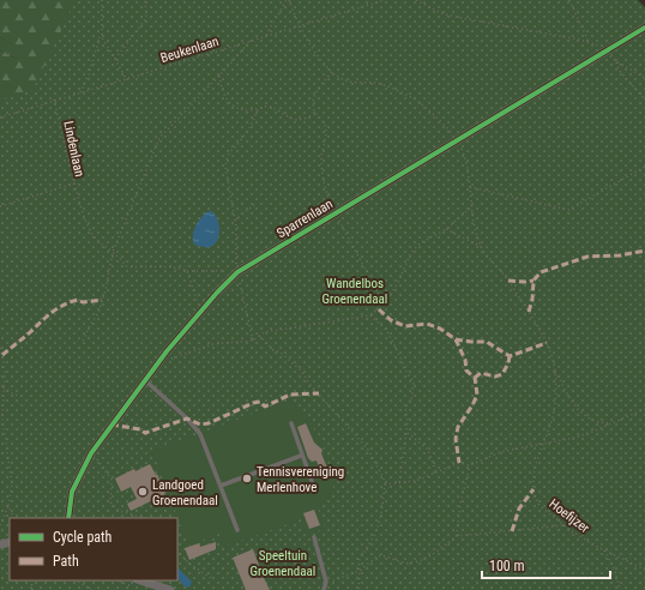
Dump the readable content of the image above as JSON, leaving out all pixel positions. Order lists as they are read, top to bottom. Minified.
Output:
{"streets":{"street":["Sparrenlaan"],"path":["Beukenlaan","Lindenlaan","Hoefijzer"]},"crossings":[["Beukenlaan","Lindenlaan"]],"parks":["Wandelbos Groenendaal","Speeltuin Groenendaal"],"places":["Tennisvereniging Merlenhove","Landgoed Groenendaal"],"legend":["Cycle path","Path"],"scale_bar":"100 m"}
